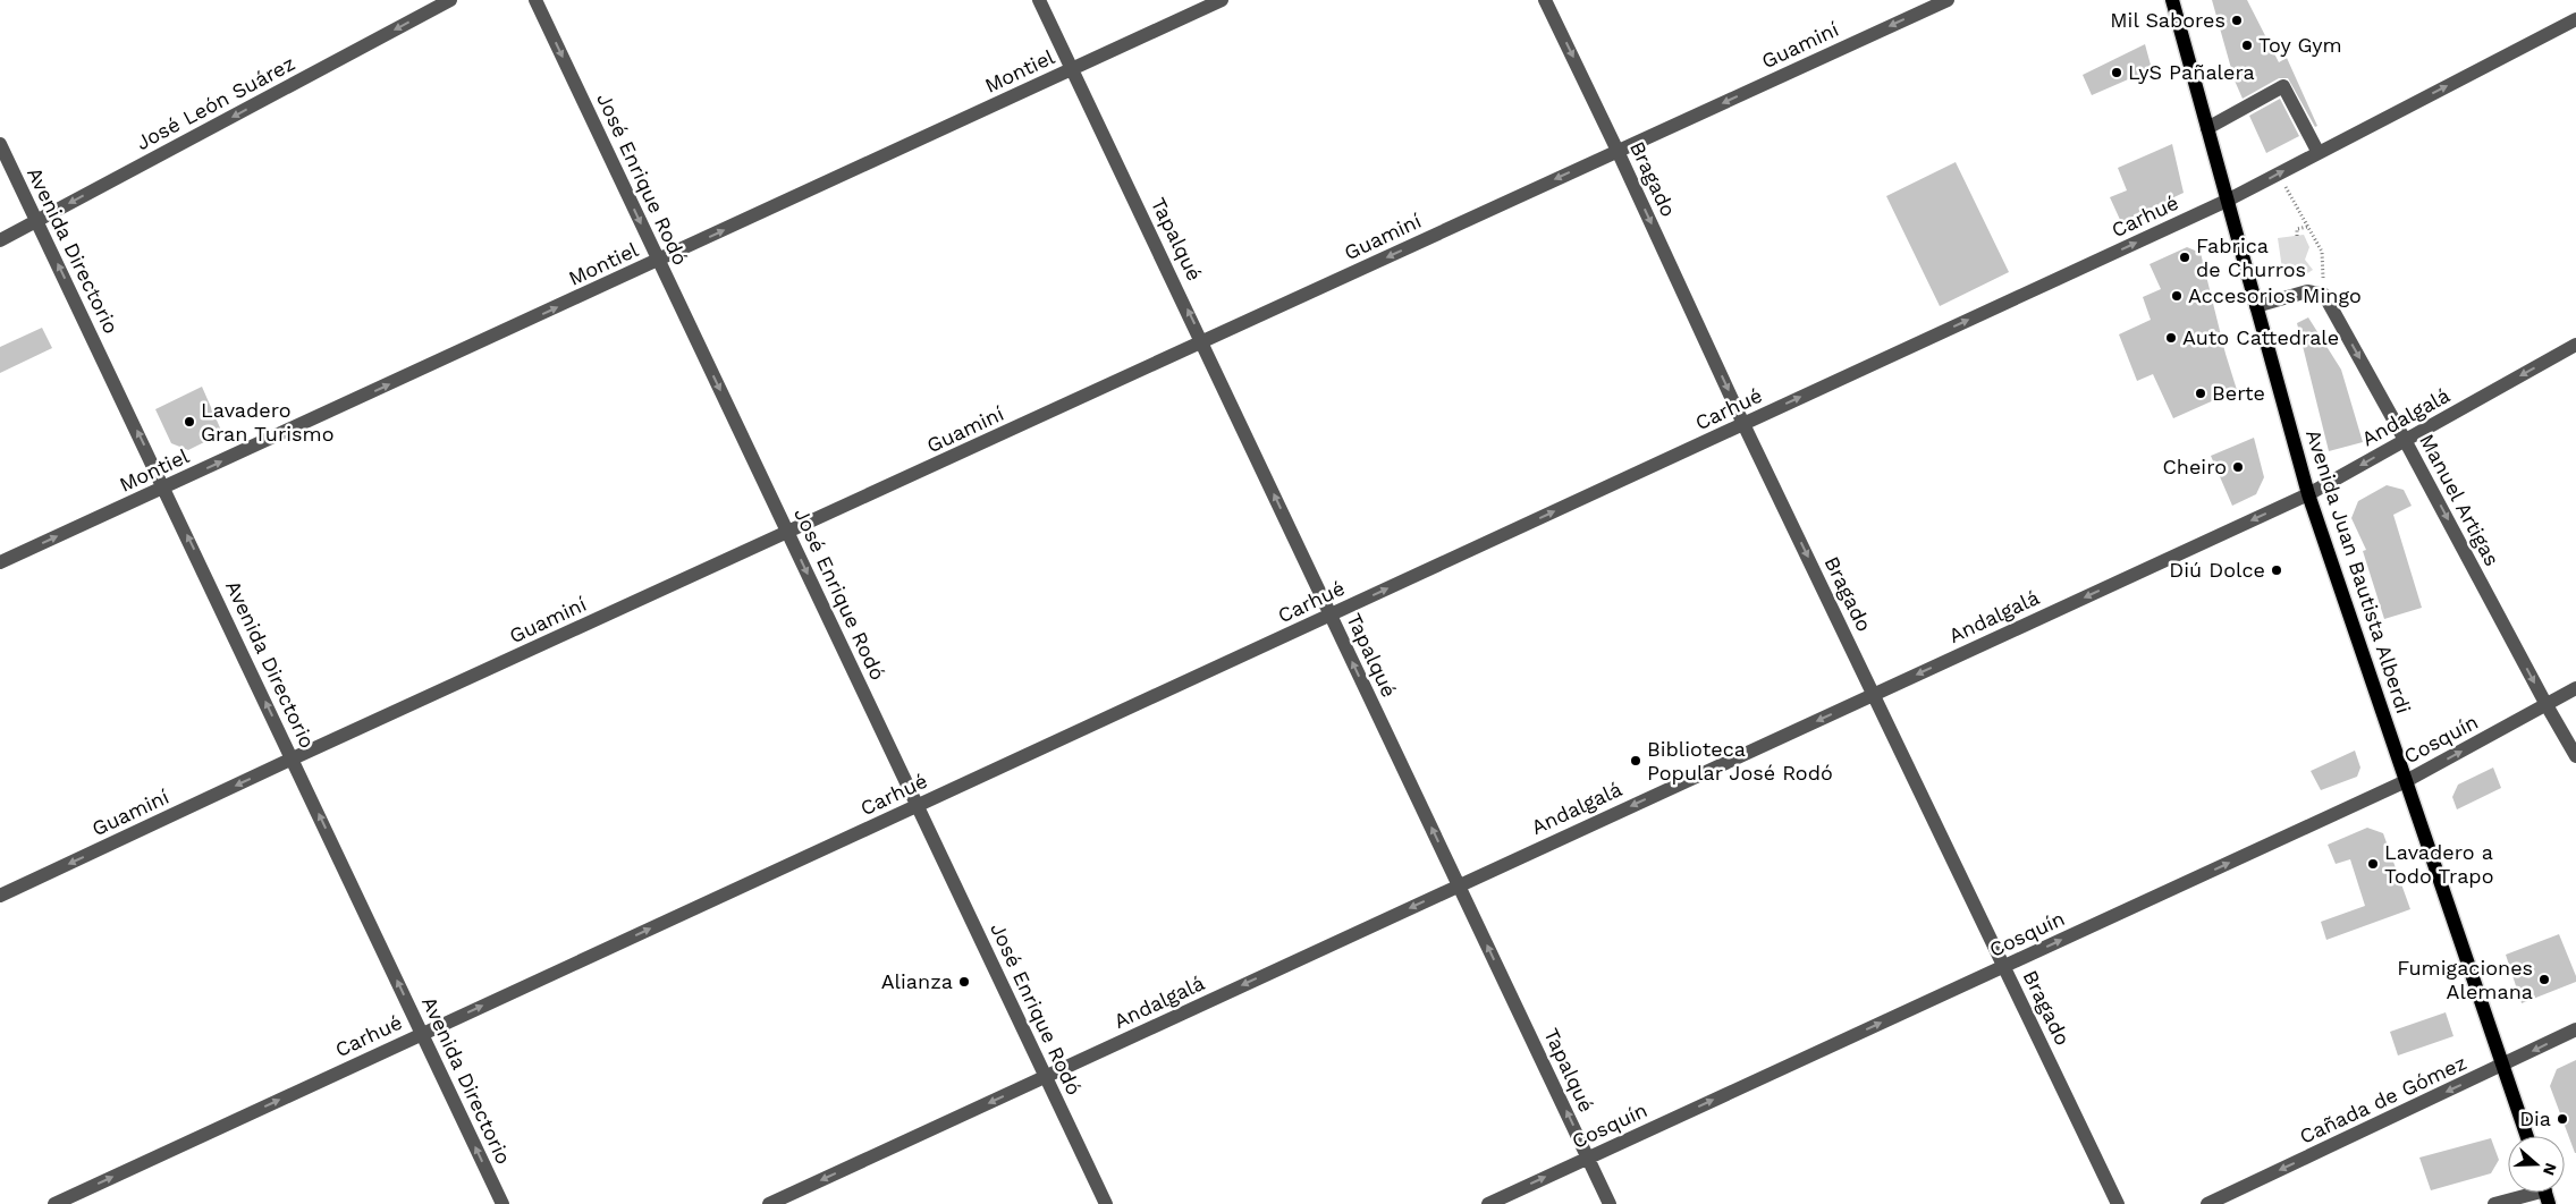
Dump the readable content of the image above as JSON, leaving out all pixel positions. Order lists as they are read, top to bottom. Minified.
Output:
{"streets":{"main road":["Avenida Juan Bautista Alberdi"],"street":["Guaminí","Montiel","José León Suárez","José Enrique Rodó","Bragado","Carhué","Tapalqué","Avenida Directorio","Andalgalá","Manuel Artigas","Cosquín","Cañada de Gómez"]},"crossings":[["Guaminí","José Enrique Rodó"],["Guaminí","Bragado"],["Guaminí","Tapalqué"],["Guaminí","Avenida Directorio"],["Montiel","José Enrique Rodó"],["Montiel","Tapalqué"],["Montiel","Avenida Directorio"],["José León Suárez","Avenida Directorio"],["José Enrique Rodó","Carhué"],["José Enrique Rodó","Andalgalá"],["Bragado","Carhué"],["Bragado","Andalgalá"],["Bragado","Cosquín"],["Carhué","Tapalqué"],["Carhué","Avenida Directorio"],["Carhué","Avenida Juan Bautista Alberdi"],["Tapalqué","Andalgalá"],["Tapalqué","Cosquín"],["Andalgalá","Manuel Artigas"],["Andalgalá","Avenida Juan Bautista Alberdi"],["Manuel Artigas","Cosquín"],["Avenida Juan Bautista Alberdi","Cosquín"],["Avenida Juan Bautista Alberdi","Cañada de Gómez"]],"one_way":["Guaminí","Montiel","José León Suárez","José Enrique Rodó","Bragado","Carhué","Tapalqué","Avenida Directorio","Andalgalá","Manuel Artigas","Cosquín","Cañada de Gómez"],"places":["Mil Sabores","Toy Gym","LyS Pañalera","Fabrica de Churros","Accesorios Mingo","Auto Cattedrale","Berte","Lavadero Gran Turismo","Cheiro","Diú Dolce","Biblioteca Popular José Rodó","Lavadero a Todo Trapo","Fumigaciones Alemana","Alianza","Dia"],"north":"right"}
